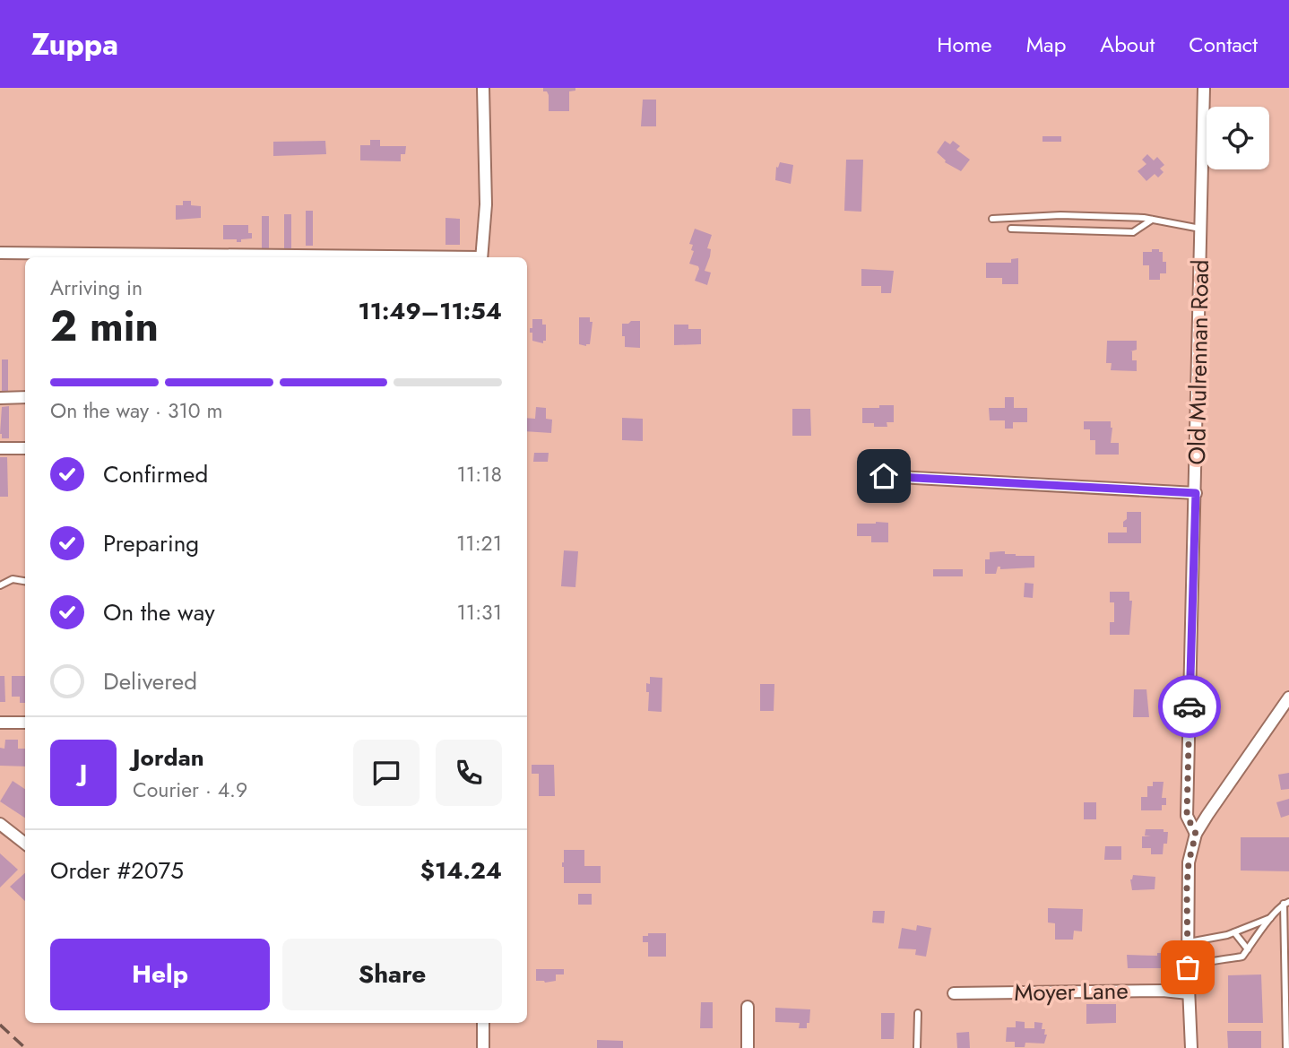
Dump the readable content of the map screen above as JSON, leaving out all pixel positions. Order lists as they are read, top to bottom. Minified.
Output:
{"streets":{"street":["Old Mulrennan Road","Moyer Lane"]},"crossings":[["Old Mulrennan Road","Moyer Lane"]],"page":{"header":"Zuppa","nav":["Home","Map","About","Contact"],"heading":["2 min","Arriving in","11:49–11:54"],"panel":["Jordan","Courier · 4.9","Order #2075","$14.24"],"bar":"On the way · 310 m","list":[["Confirmed","11:18"],["Preparing","11:21"],["On the way","11:31"],"Delivered"],"round":"J","buttons":["Help","Share"]}}
